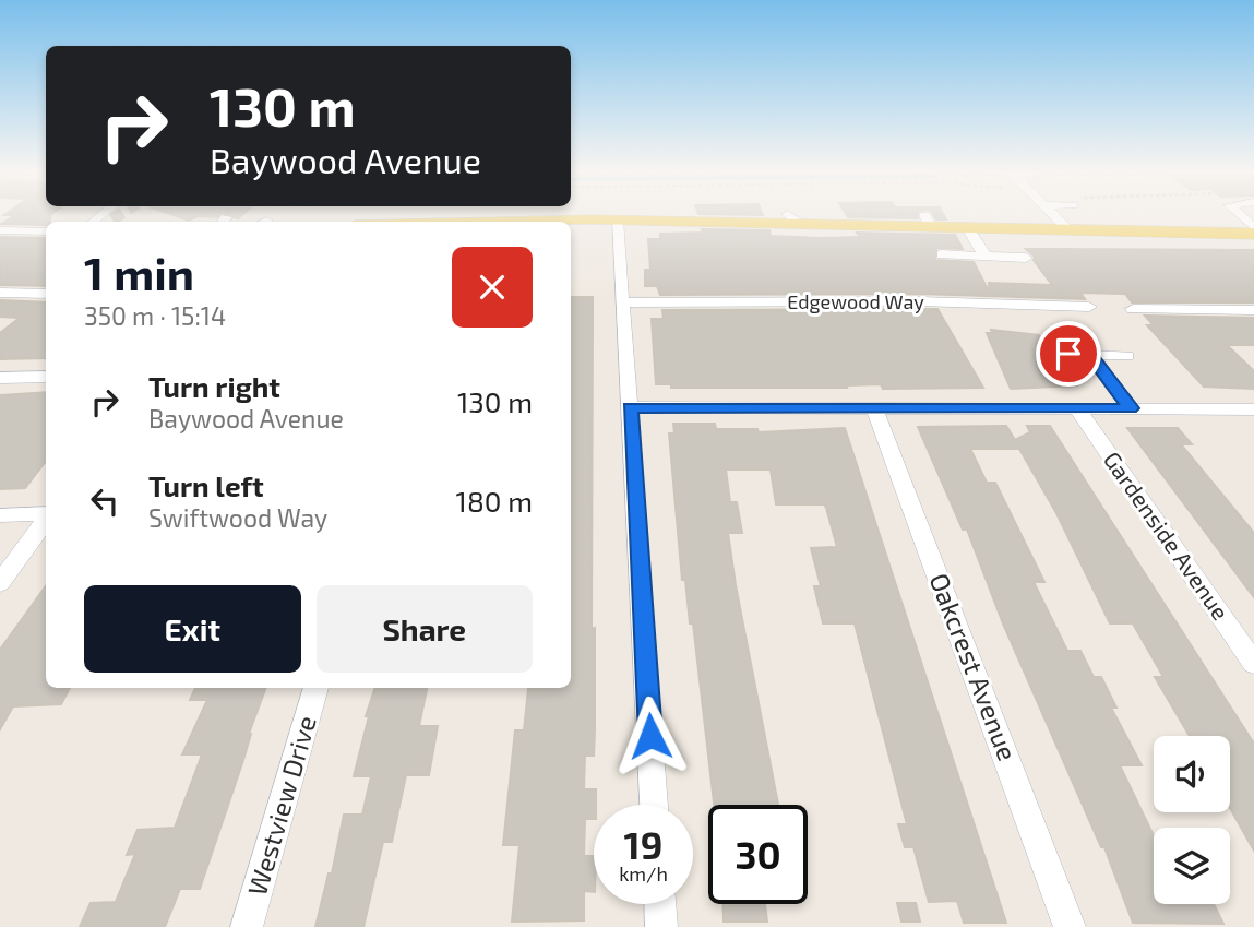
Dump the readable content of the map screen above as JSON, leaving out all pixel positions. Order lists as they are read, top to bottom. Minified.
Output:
{"streets":{"street":["Edgewood Way","Gardenside Avenue","Oakcrest Avenue","Westview Drive"]},"page":{"turn":["130 m","Baywood Avenue"],"heading":["1 min","350 m · 15:14"],"list":[{"name":"Turn right","note":"Baywood Avenue","value":"130 m"},{"name":"Turn left","note":"Swiftwood Way","value":"180 m"}],"buttons":["Exit","Share"],"speed":"19 km/h","limit":"30"}}
